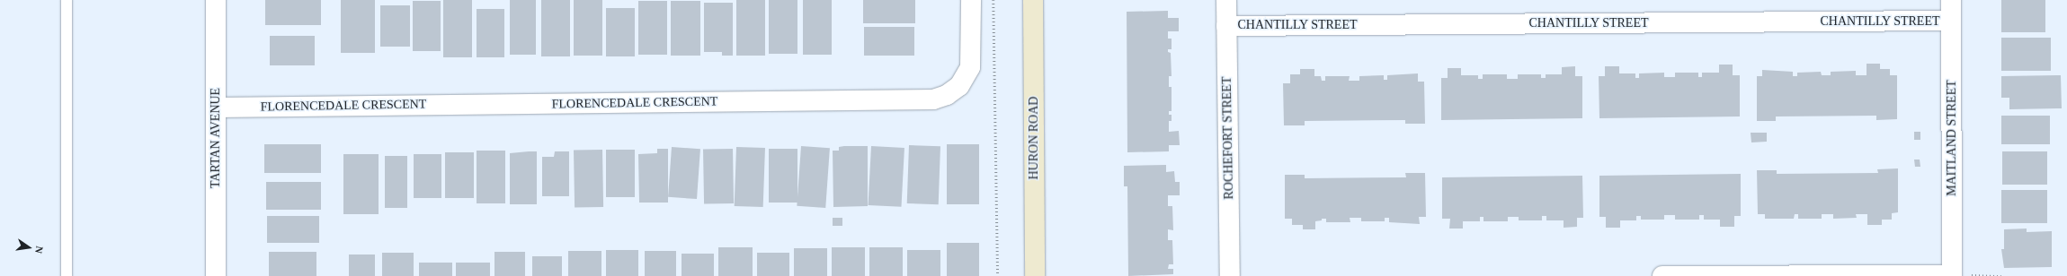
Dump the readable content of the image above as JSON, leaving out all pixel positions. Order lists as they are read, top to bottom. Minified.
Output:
{"streets":{"main road":["HURON ROAD"],"street":["CHANTILLY STREET","FLORENCEDALE CRESCENT","TARTAN AVENUE","ROCHEFORT STREET","MAITLAND STREET"]},"crossings":[["CHANTILLY STREET","ROCHEFORT STREET"],["CHANTILLY STREET","MAITLAND STREET"],["FLORENCEDALE CRESCENT","TARTAN AVENUE"]],"north":"right"}
